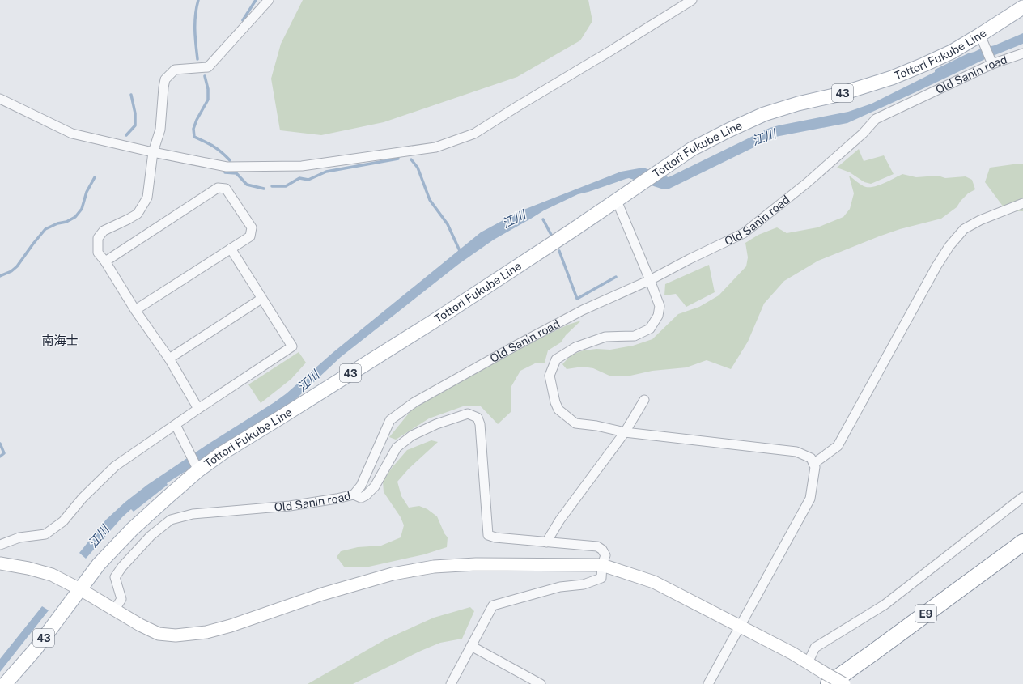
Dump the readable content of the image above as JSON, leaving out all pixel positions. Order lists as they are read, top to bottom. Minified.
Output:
{"streets":{"highway":["E9"],"main road":["Tottori Fukube Line","43"],"street":["Old Sanin road"]},"districts":["南海士"],"water":["江川"]}
